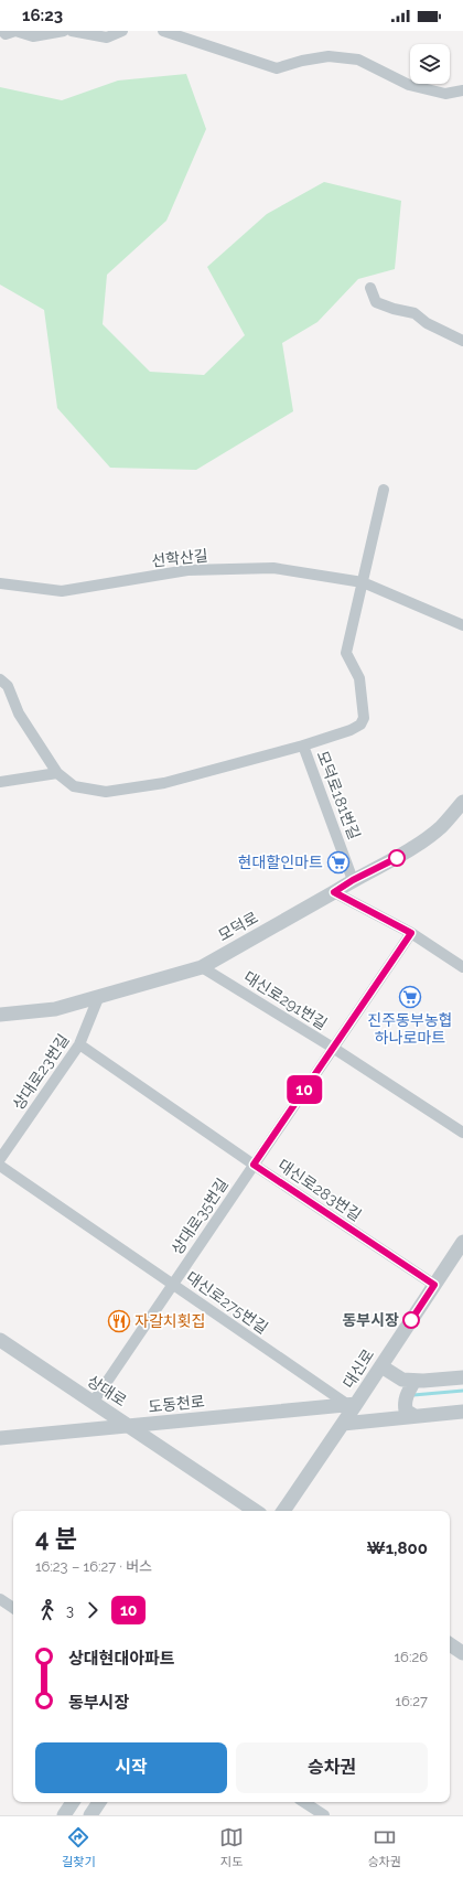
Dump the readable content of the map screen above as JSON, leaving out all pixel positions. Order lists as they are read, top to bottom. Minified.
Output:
{"streets":{"street":["선학산길","모덕로181번길","모덕로","대신로291번길","상대로23번길","대신로283번길","상대로35번길","대신로275번길","대신로","상대로","도동천로"]},"crossings":[["선학산길","모덕로181번길"],["모덕로181번길","모덕로"],["모덕로","대신로291번길"],["모덕로","상대로23번길"],["대신로291번길","상대로35번길"],["상대로23번길","대신로283번길"],["대신로283번길","상대로35번길"],["대신로283번길","대신로"],["상대로35번길","대신로275번길"],["상대로35번길","상대로"],["대신로275번길","대신로"],["대신로275번길","도동천로"],["대신로","도동천로"],["상대로","도동천로"]],"places":{"supermarket":["현대할인마트","진주동부농협 하나로마트"],"other":["동부시장"],"restaurant":["자갈치횟집"]},"lines":["bus line 10"],"page":{"status":"16:23","on_map":"10","heading":["4 분","16:23 – 16:27 · 버스","₩1,800"],"legs":["3","10"],"list":[{"name":"상대현대아파트","value":"16:26"},{"name":"동부시장","value":"16:27"}],"buttons":["시작","승차권"],"tabs":["길찾기","지도","승차권"]}}
